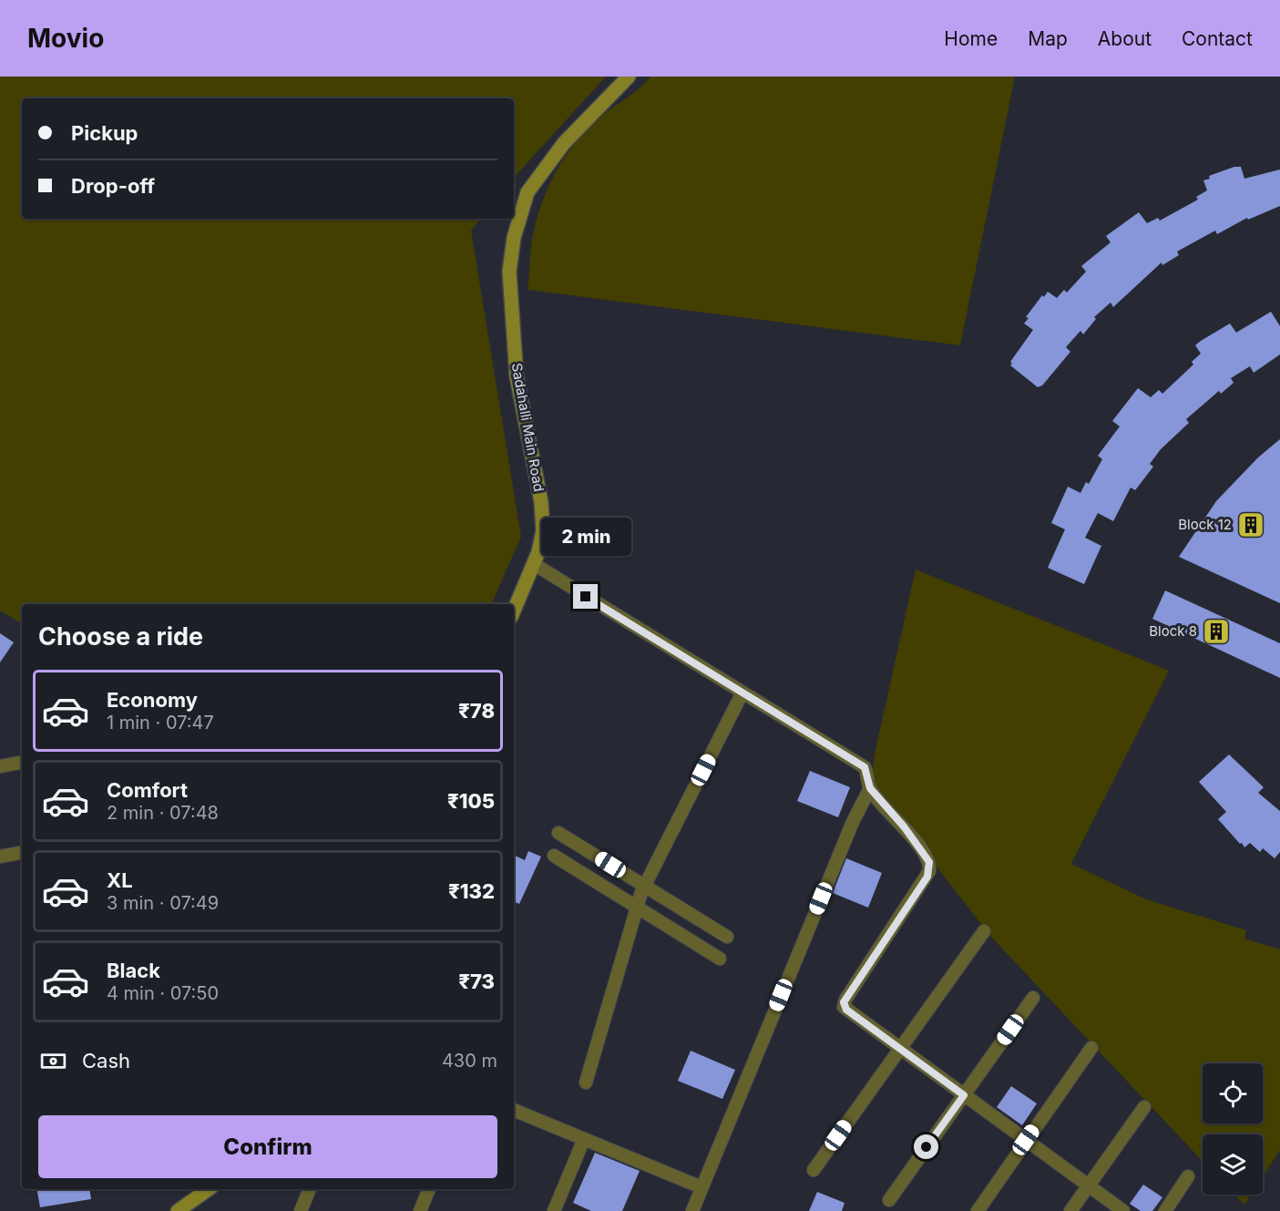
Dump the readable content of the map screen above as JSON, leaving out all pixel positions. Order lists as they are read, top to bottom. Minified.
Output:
{"streets":{"street":["Sadahalli Main Road"]},"places":{"building":["Block 12","Block 8"]},"page":{"header":"Movio","nav":["Home","Map","About","Contact"],"banner":["Pickup","Drop-off"],"bubble":"2 min","heading":"Choose a ride","list":[{"name":"Economy","note":"1 min · 07:47","value":"₹78"},{"name":"Comfort","note":"2 min · 07:48","value":"₹105"},{"name":"XL","note":"3 min · 07:49","value":"₹132"},{"name":"Black","note":"4 min · 07:50","value":"₹73"}],"pay":["Cash","430 m"],"buttons":"Confirm"}}
